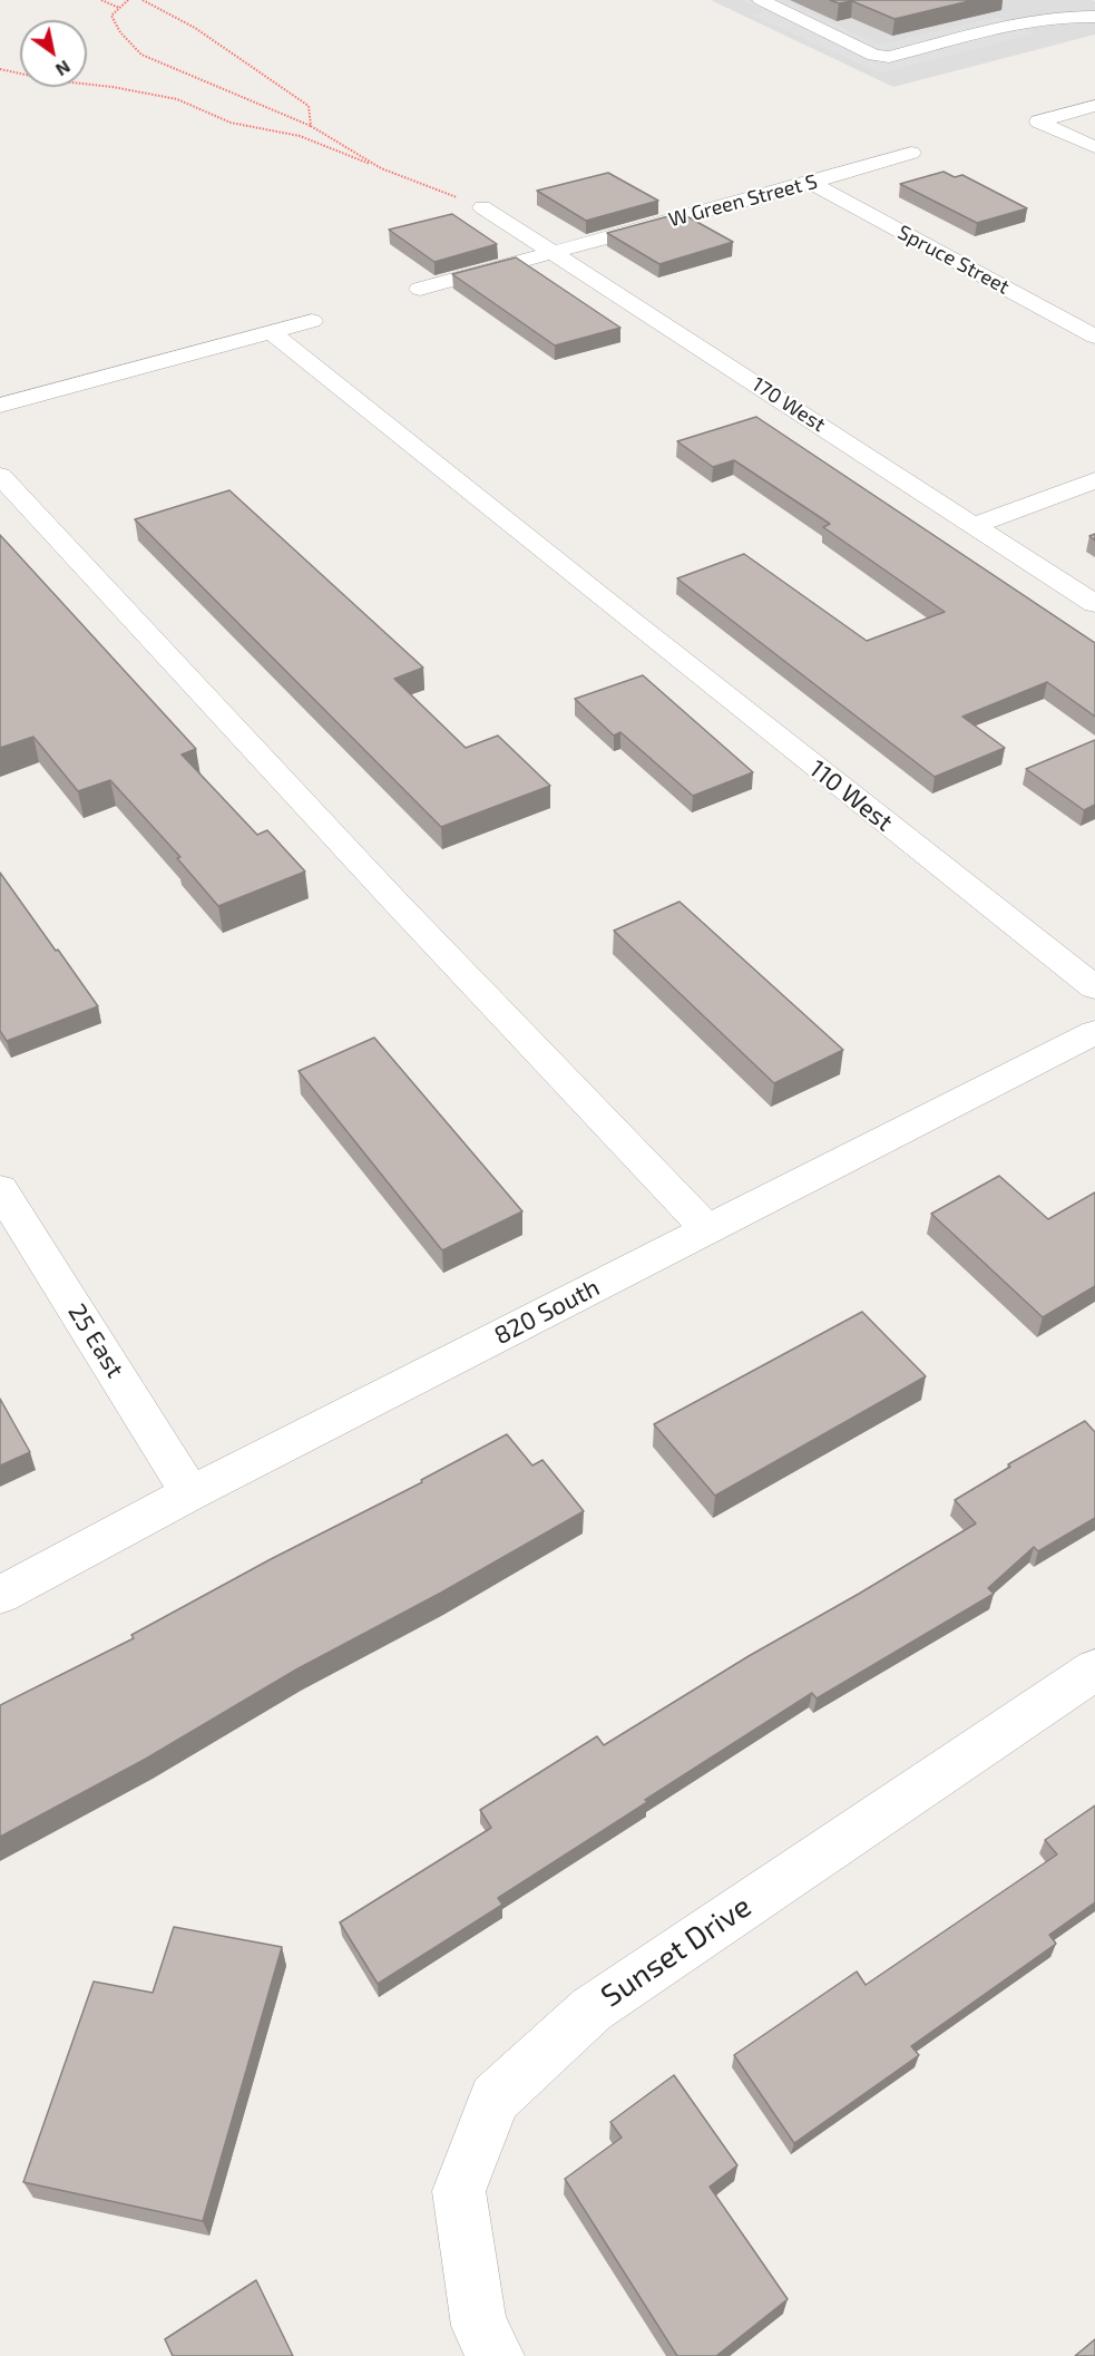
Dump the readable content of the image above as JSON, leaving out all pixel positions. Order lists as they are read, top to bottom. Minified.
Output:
{"streets":{"street":["W Green Street S","Spruce Street","170 West","110 West","820 South","25 East","Sunset Drive"]},"crossings":[["W Green Street S","Spruce Street"],["W Green Street S","170 West"],["820 South","25 East"]],"north":"bottom right"}
